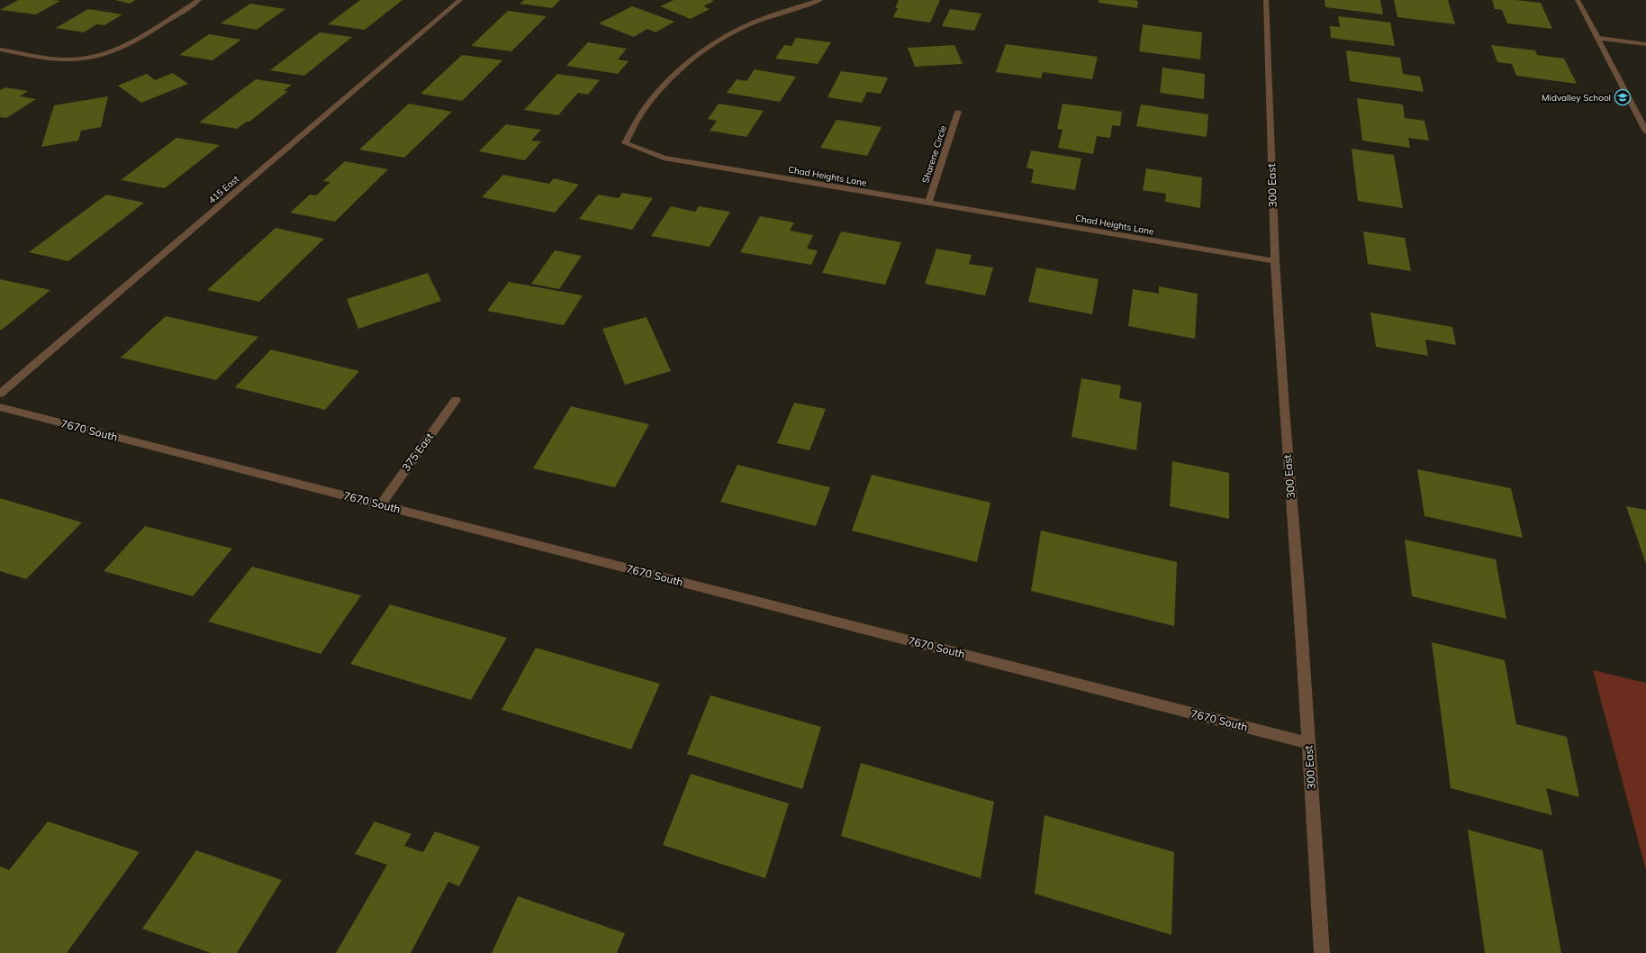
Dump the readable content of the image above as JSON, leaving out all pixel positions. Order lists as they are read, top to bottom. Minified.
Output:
{"streets":{"street":["Sharene Circle","Chad Heights Lane","300 East","415 East","7670 South","375 East"]},"crossings":[["Sharene Circle","Chad Heights Lane"],["Chad Heights Lane","300 East"],["300 East","7670 South"],["7670 South","375 East"]],"places":{"school or university":["Midvalley School"]}}
